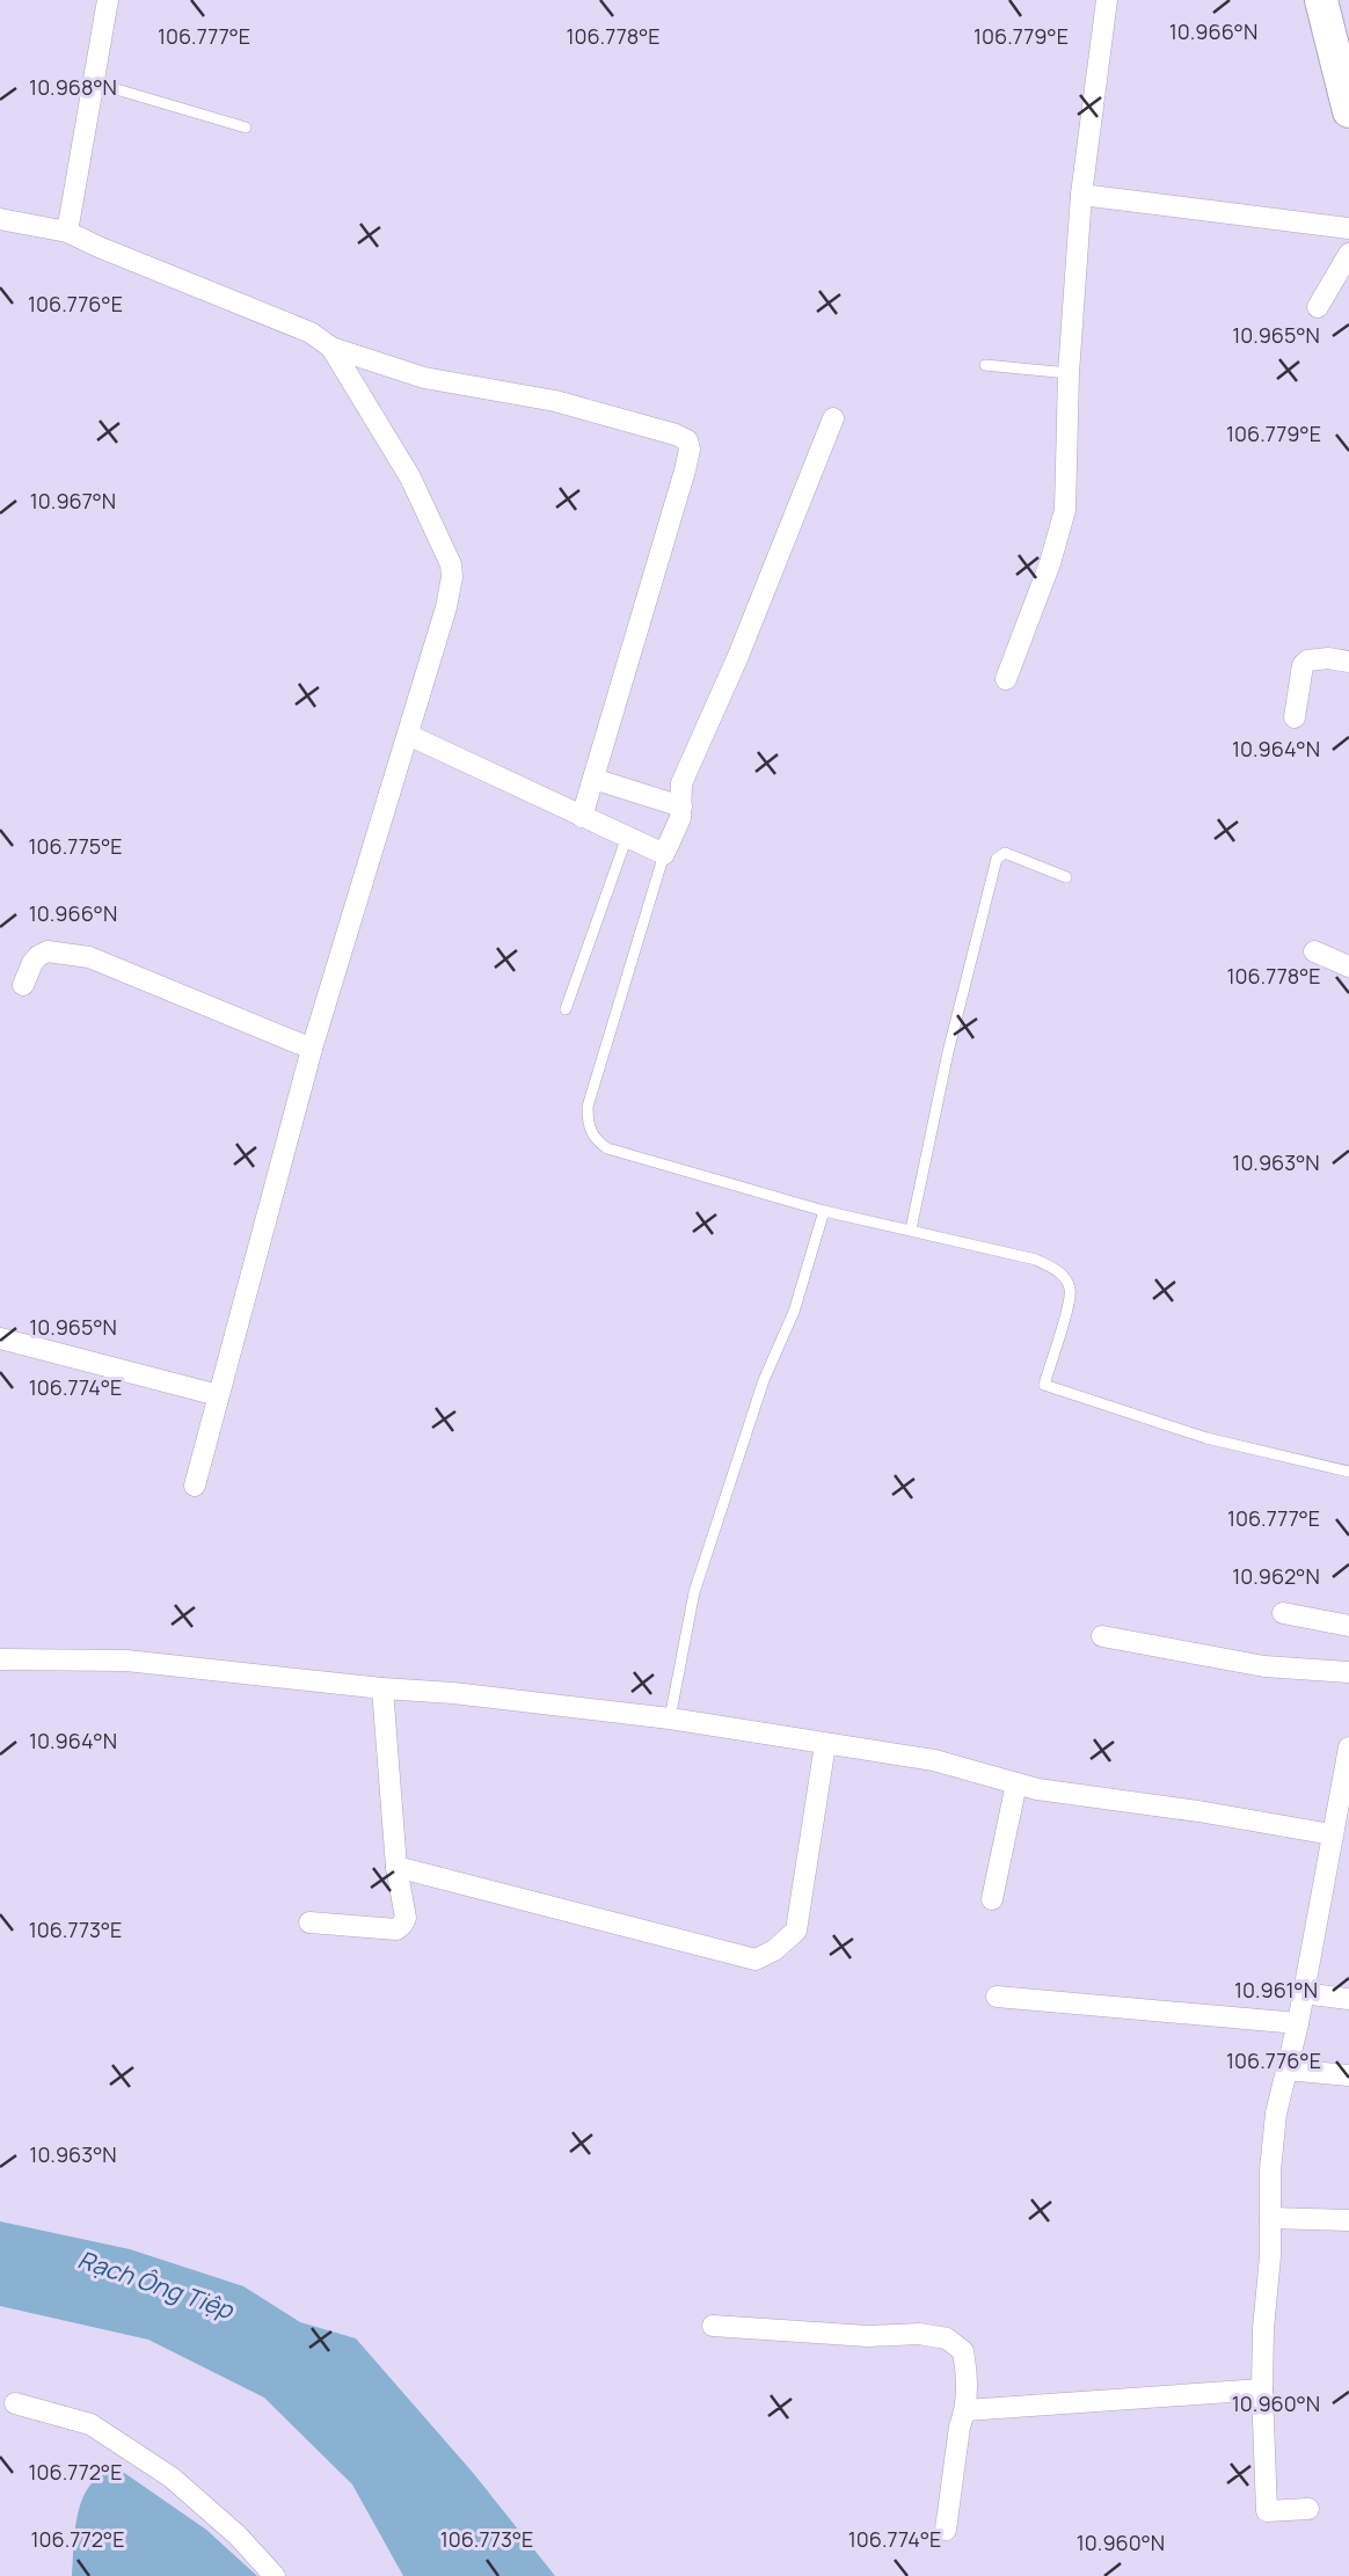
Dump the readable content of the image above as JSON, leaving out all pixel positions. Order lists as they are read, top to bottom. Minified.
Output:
{"water":["Rạch Ông Tiệp"],"coordinates":["10.966°N","106.777°E","106.778°E","106.779°E","10.968°N","106.776°E","10.965°N","10.967°N","10.964°N","106.775°E","10.963°N","106.774°E","10.962°N","106.773°E","10.961°N","10.960°N","106.772°E"]}
